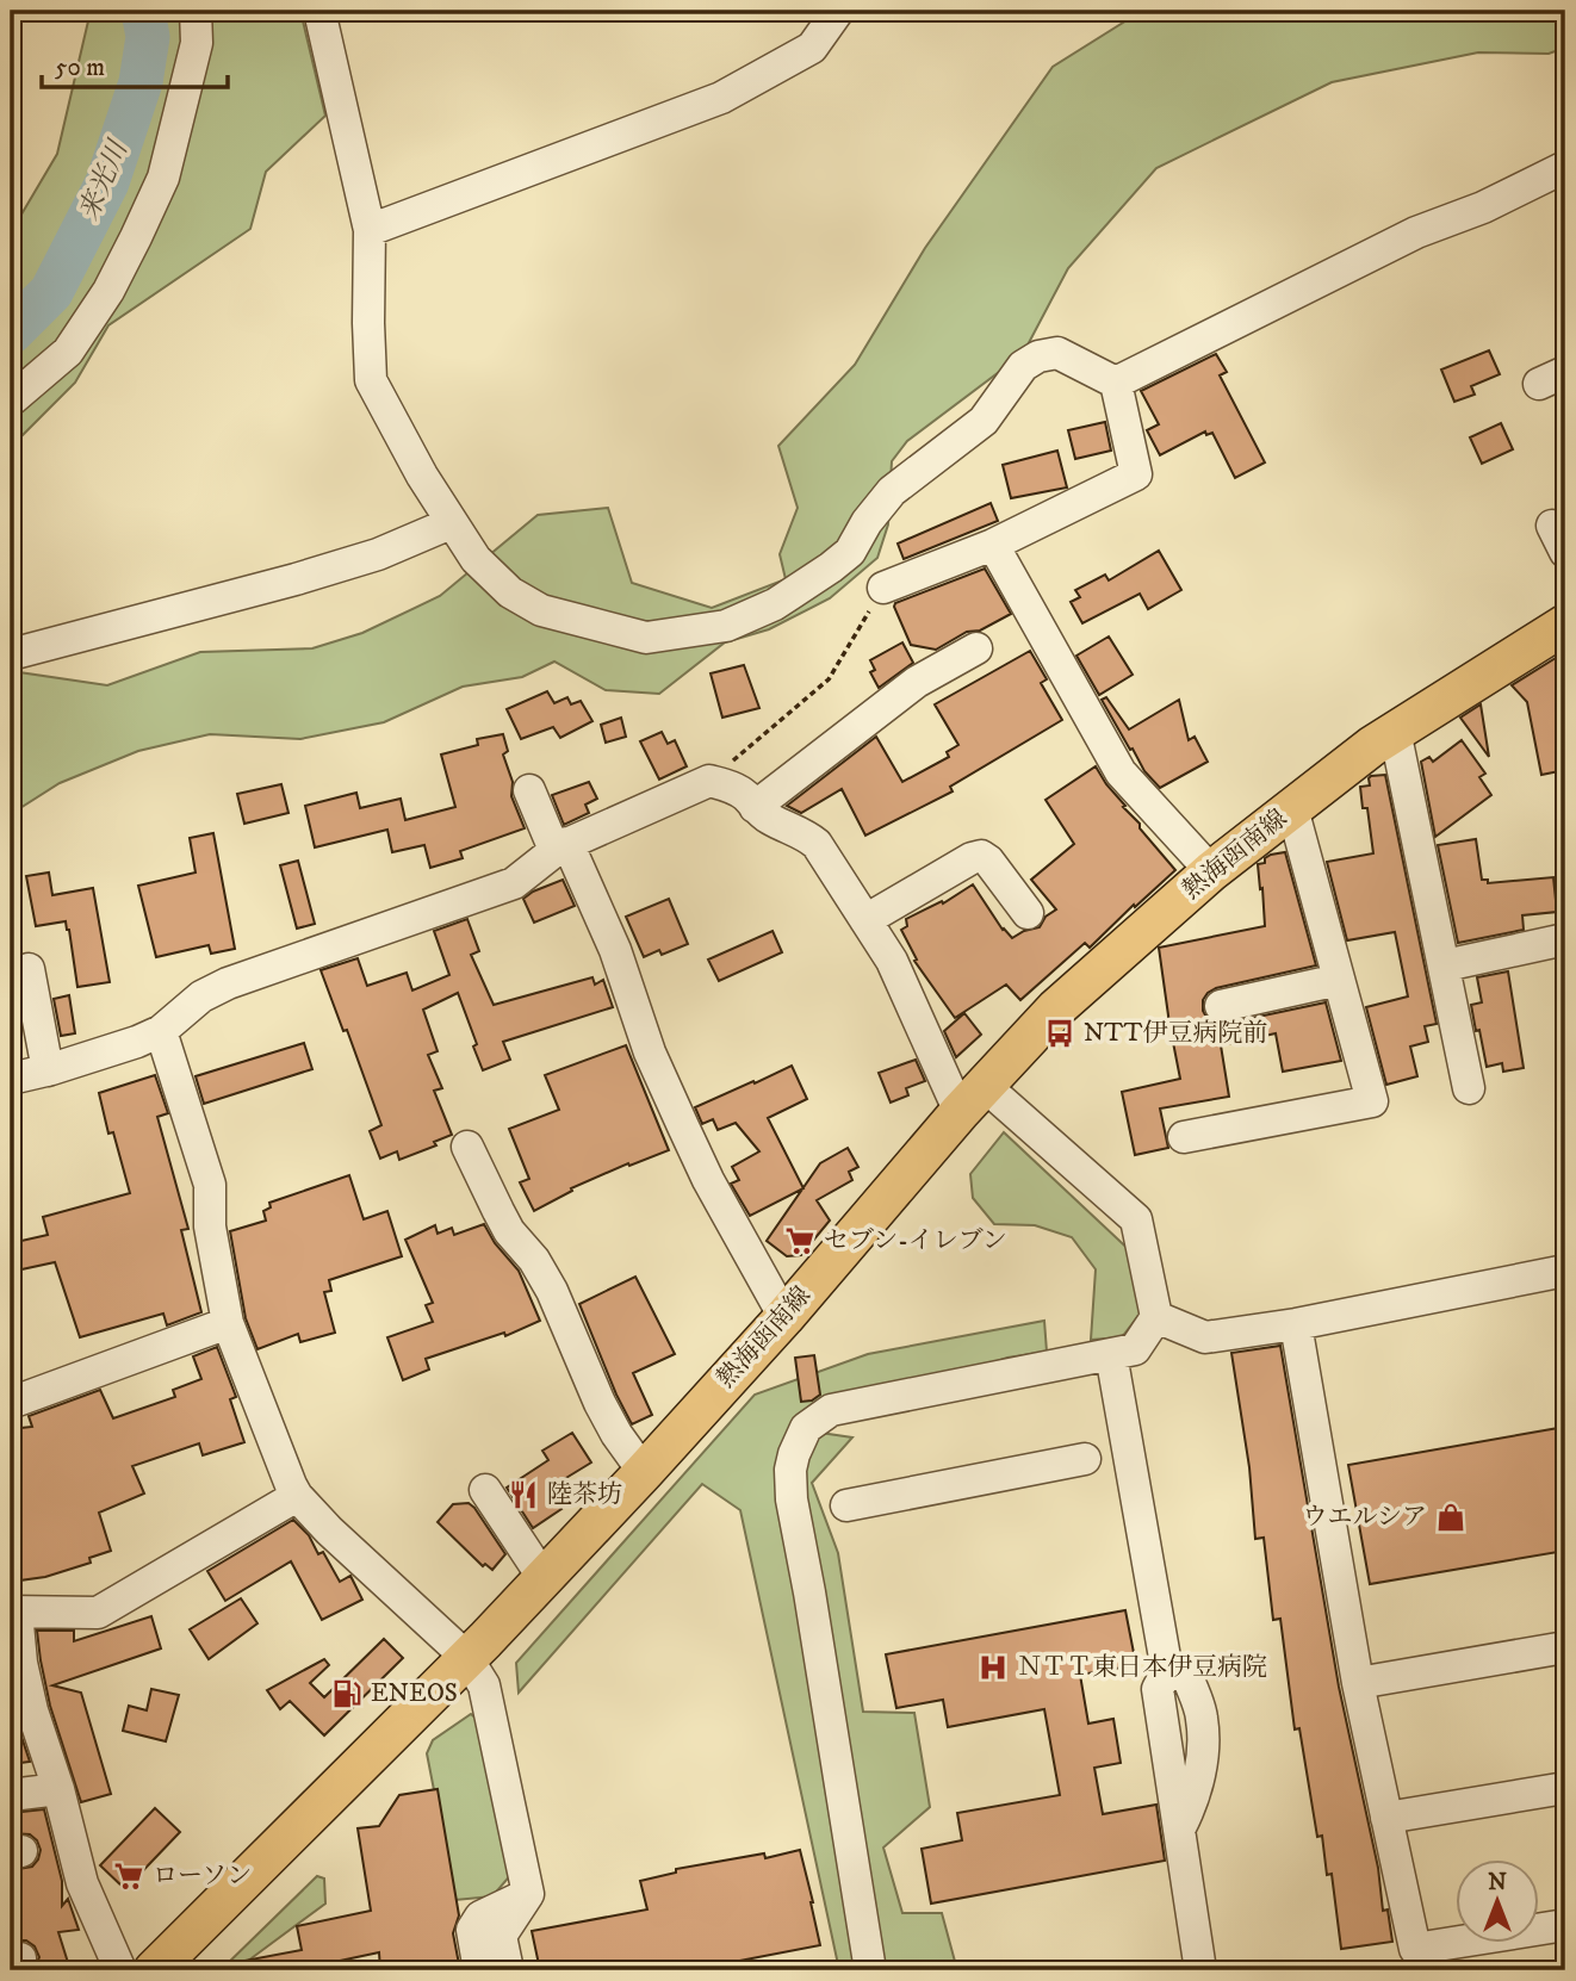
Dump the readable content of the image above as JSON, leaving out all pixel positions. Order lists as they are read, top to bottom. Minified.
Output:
{"streets":{"main road":["熱海函南線"]},"water":["来光川"],"places":{"bus stop":["NTT伊豆病院前"],"supermarket":["セブン-イレブン","ローソン"],"restaurant":["陸茶坊"],"shop":["ウエルシア"],"hospital":["ＮＴＴ東日本伊豆病院"],"fuel station":["ENEOS"]},"scale_bar":"50 m","north":"top"}
